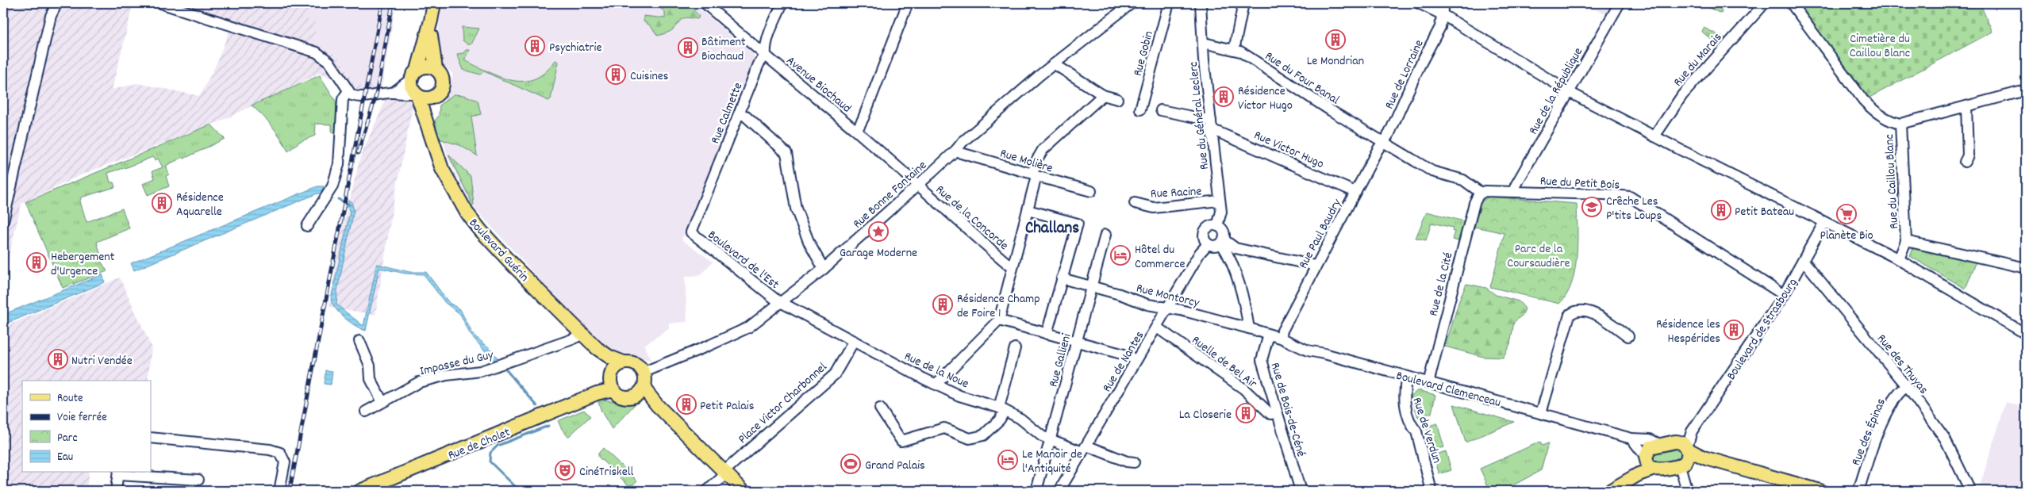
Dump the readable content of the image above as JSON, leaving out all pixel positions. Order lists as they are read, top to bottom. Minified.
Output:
{"streets":{"main road":["Boulevard Guérin","Rue de Cholet"],"street":["Rue Gobin","Rue du Marais","Rue de Lorraine","Rue du Four Banal","Avenue Biochaud","Rue de la République","Rue Calmette","Rue du Général Leclerc","Rue Victor Hugo","Rue Molière","Rue du Petit Bois","Rue du Caillou Blanc","Rue Racine","Rue Bonne Fontaine","Rue de la Concorde","Rue Paul Baudry","Boulevard de l'Est","Rue de la Cité","Rue Montorcy","Boulevard de Strasbourg","Rue Gallieni","Rue de Nantes","Ruelle de Bel Air","Impasse du Guy","Rue des Thuyas","Rue de la Noue","Boulevard Clemenceau","Place Victor Charbonnel","Rue de Bois-de-Céné","Rue de Verdun","Rue des Épinas"]},"crossings":[["Rue de Lorraine","Rue du Four Banal"],["Rue de Lorraine","Rue Paul Baudry"],["Rue du Four Banal","Rue du Général Leclerc"],["Rue du Four Banal","Rue Paul Baudry"],["Avenue Biochaud","Rue Calmette"],["Avenue Biochaud","Rue Bonne Fontaine"],["Avenue Biochaud","Rue de la Concorde"],["Rue de la République","Rue du Petit Bois"],["Rue Calmette","Boulevard de l'Est"],["Rue du Général Leclerc","Rue Victor Hugo"],["Rue du Général Leclerc","Rue Racine"],["Rue du Général Leclerc","Rue de Nantes"],["Rue Victor Hugo","Rue Paul Baudry"],["Rue Molière","Rue Bonne Fontaine"],["Rue du Petit Bois","Rue de la Cité"],["Rue du Petit Bois","Boulevard de Strasbourg"],["Rue Bonne Fontaine","Rue de la Concorde"],["Rue Bonne Fontaine","Boulevard Guérin"],["Rue Bonne Fontaine","Boulevard de l'Est"],["Rue Bonne Fontaine","Rue de la Noue"],["Rue Bonne Fontaine","Rue de Cholet"],["Rue Paul Baudry","Boulevard Clemenceau"],["Boulevard Guérin","Impasse du Guy"],["Boulevard Guérin","Rue de Cholet"],["Boulevard de l'Est","Rue de la Noue"],["Rue de la Cité","Boulevard Clemenceau"],["Rue Montorcy","Rue Gallieni"],["Rue Montorcy","Rue de Nantes"],["Rue Montorcy","Boulevard Clemenceau"],["Rue Montorcy","Rue de Bois-de-Céné"],["Boulevard de Strasbourg","Rue des Thuyas"],["Rue Gallieni","Rue de la Noue"],["Rue de Nantes","Ruelle de Bel Air"],["Rue de Nantes","Rue de la Noue"],["Ruelle de Bel Air","Rue de Bois-de-Céné"],["Rue des Thuyas","Rue des Épinas"],["Rue de la Noue","Place Victor Charbonnel"],["Boulevard Clemenceau","Rue de Bois-de-Céné"],["Boulevard Clemenceau","Rue de Verdun"]],"districts":["Challans"],"parks":["Cimetière du Caillou Blanc","Parc de la Coursaudière"],"places":{"building":["Le Mondrian","Psychiatrie","Bâtiment Biochaud","Cuisines","Résidence Victor Hugo","Résidence Aquarelle","Petit Bateau","Hebergement d'Urgence","Résidence Champ de Foire 1","Résidence les Hespérides","Nutri Vendée","Petit Palais","La Closerie"],"school or university":["Crêche Les P'tits Loups"],"supermarket":["Planète Bio"],"place":["Garage Moderne"],"hotel":["Hôtel du Commerce","Le Manoir de l'Antiquité"],"sports":["Grand Palais"],"theatre":["CinéTriskell"]},"legend":["Route","Voie ferrée","Parc","Eau"]}
